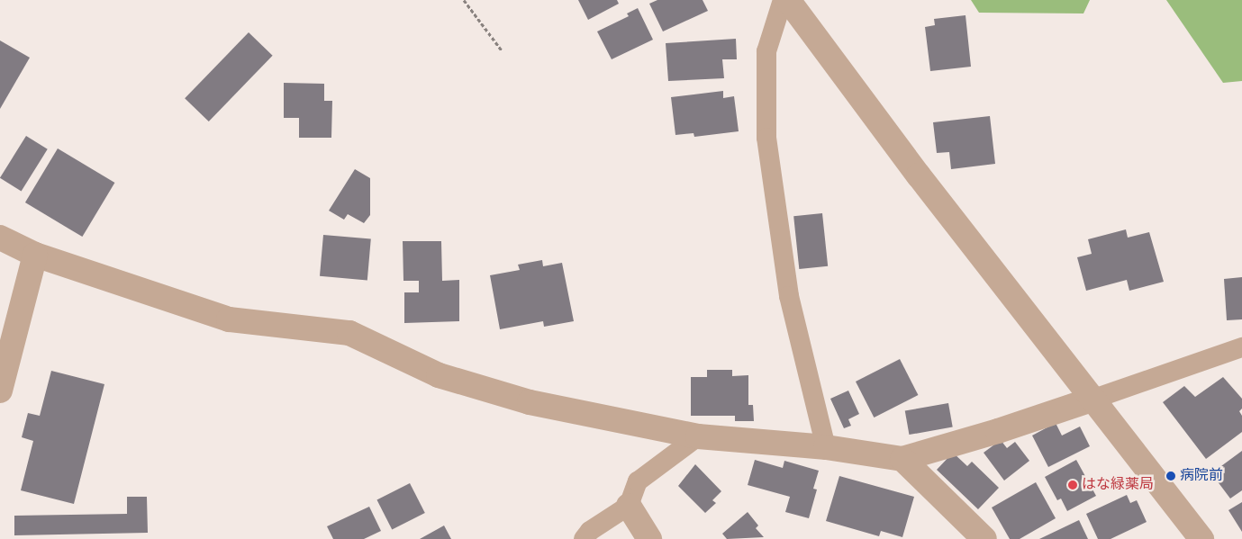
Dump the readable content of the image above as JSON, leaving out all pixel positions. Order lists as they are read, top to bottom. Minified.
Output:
{"places":["病院前","はな緑薬局"]}
